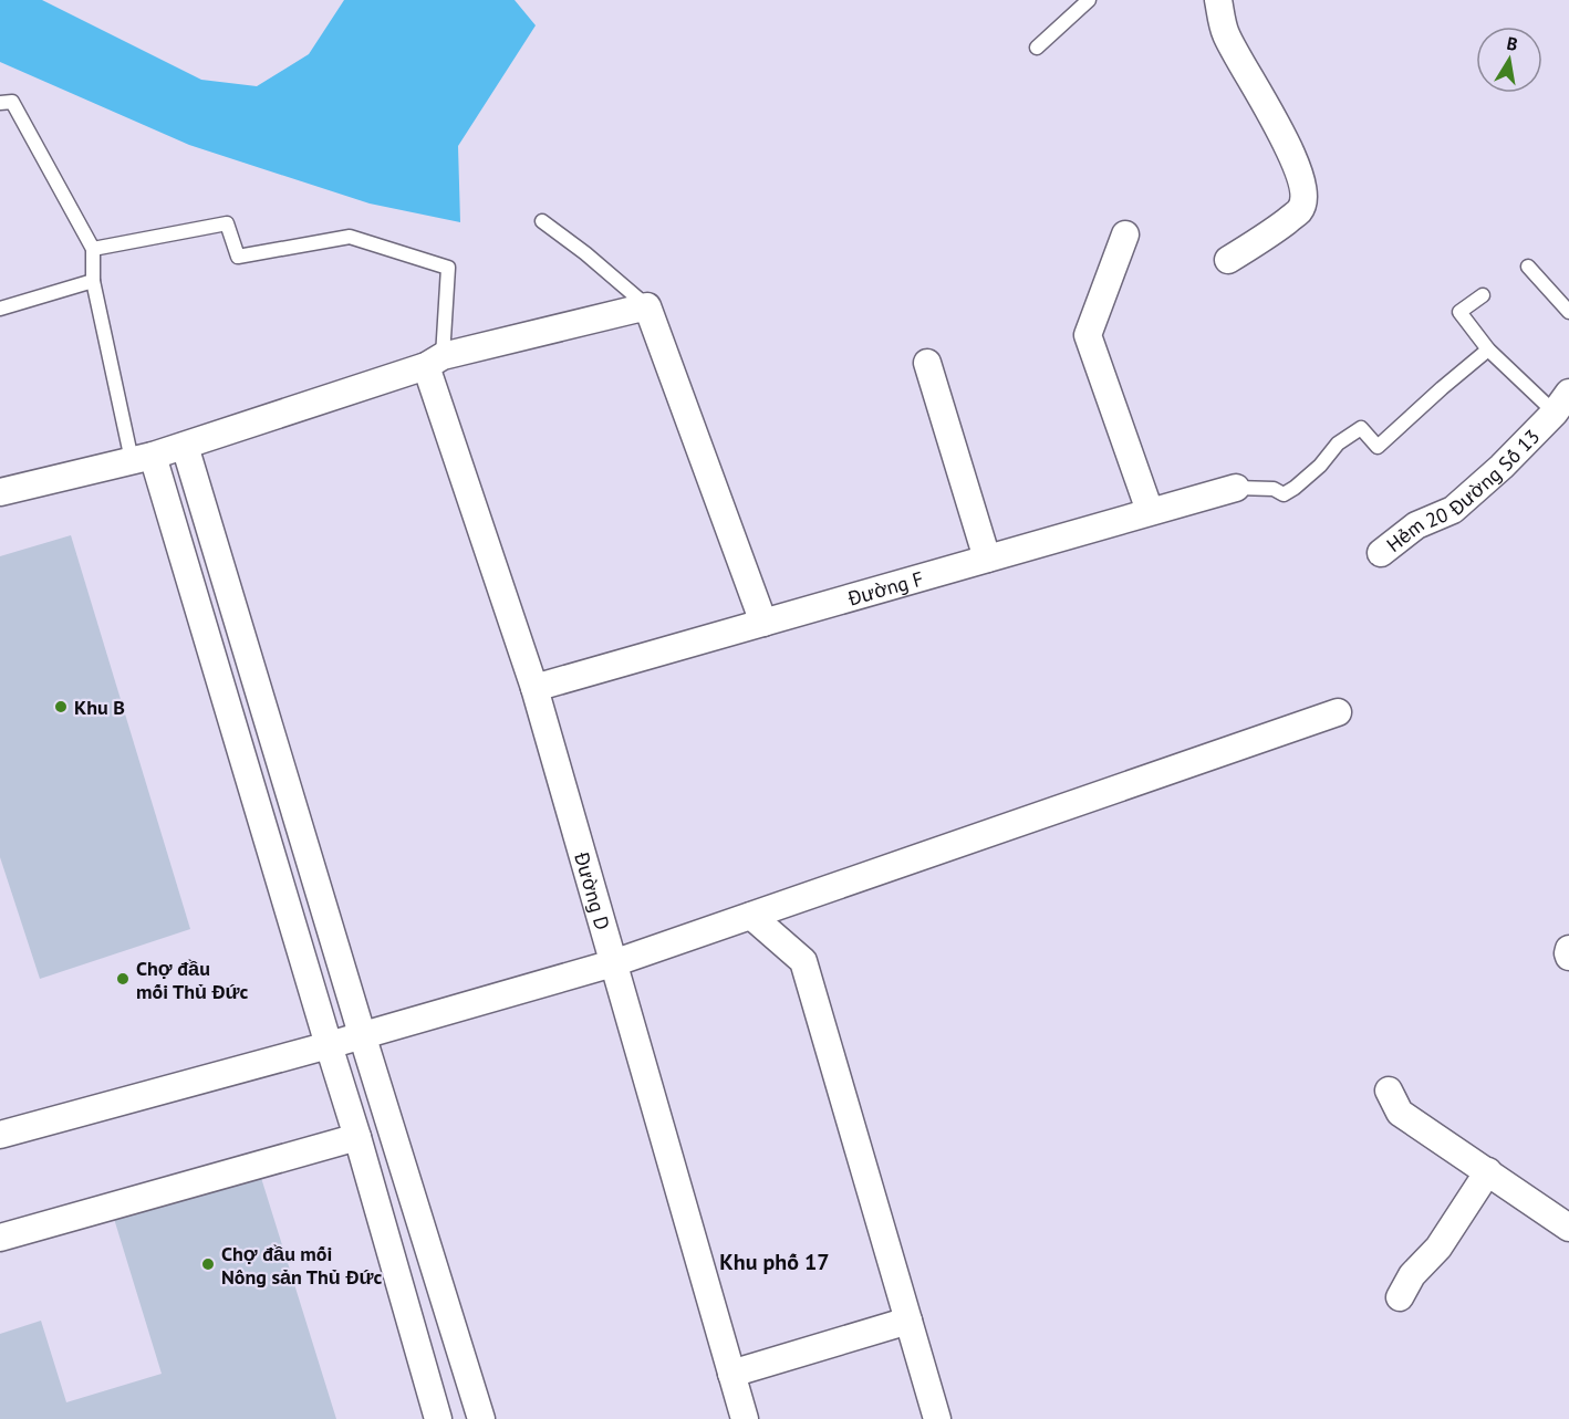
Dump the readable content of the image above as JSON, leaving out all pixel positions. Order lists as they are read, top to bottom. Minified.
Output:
{"streets":{"street":["Hẻm 20 Đường Số 13","Đường F","Đường D"]},"crossings":[["Đường F","Đường D"]],"districts":["Khu phố 17"],"places":["Khu B","Chợ đầu mối Thủ Đức","Chợ đầu mối Nông sản Thủ Đức"],"north":"top"}
